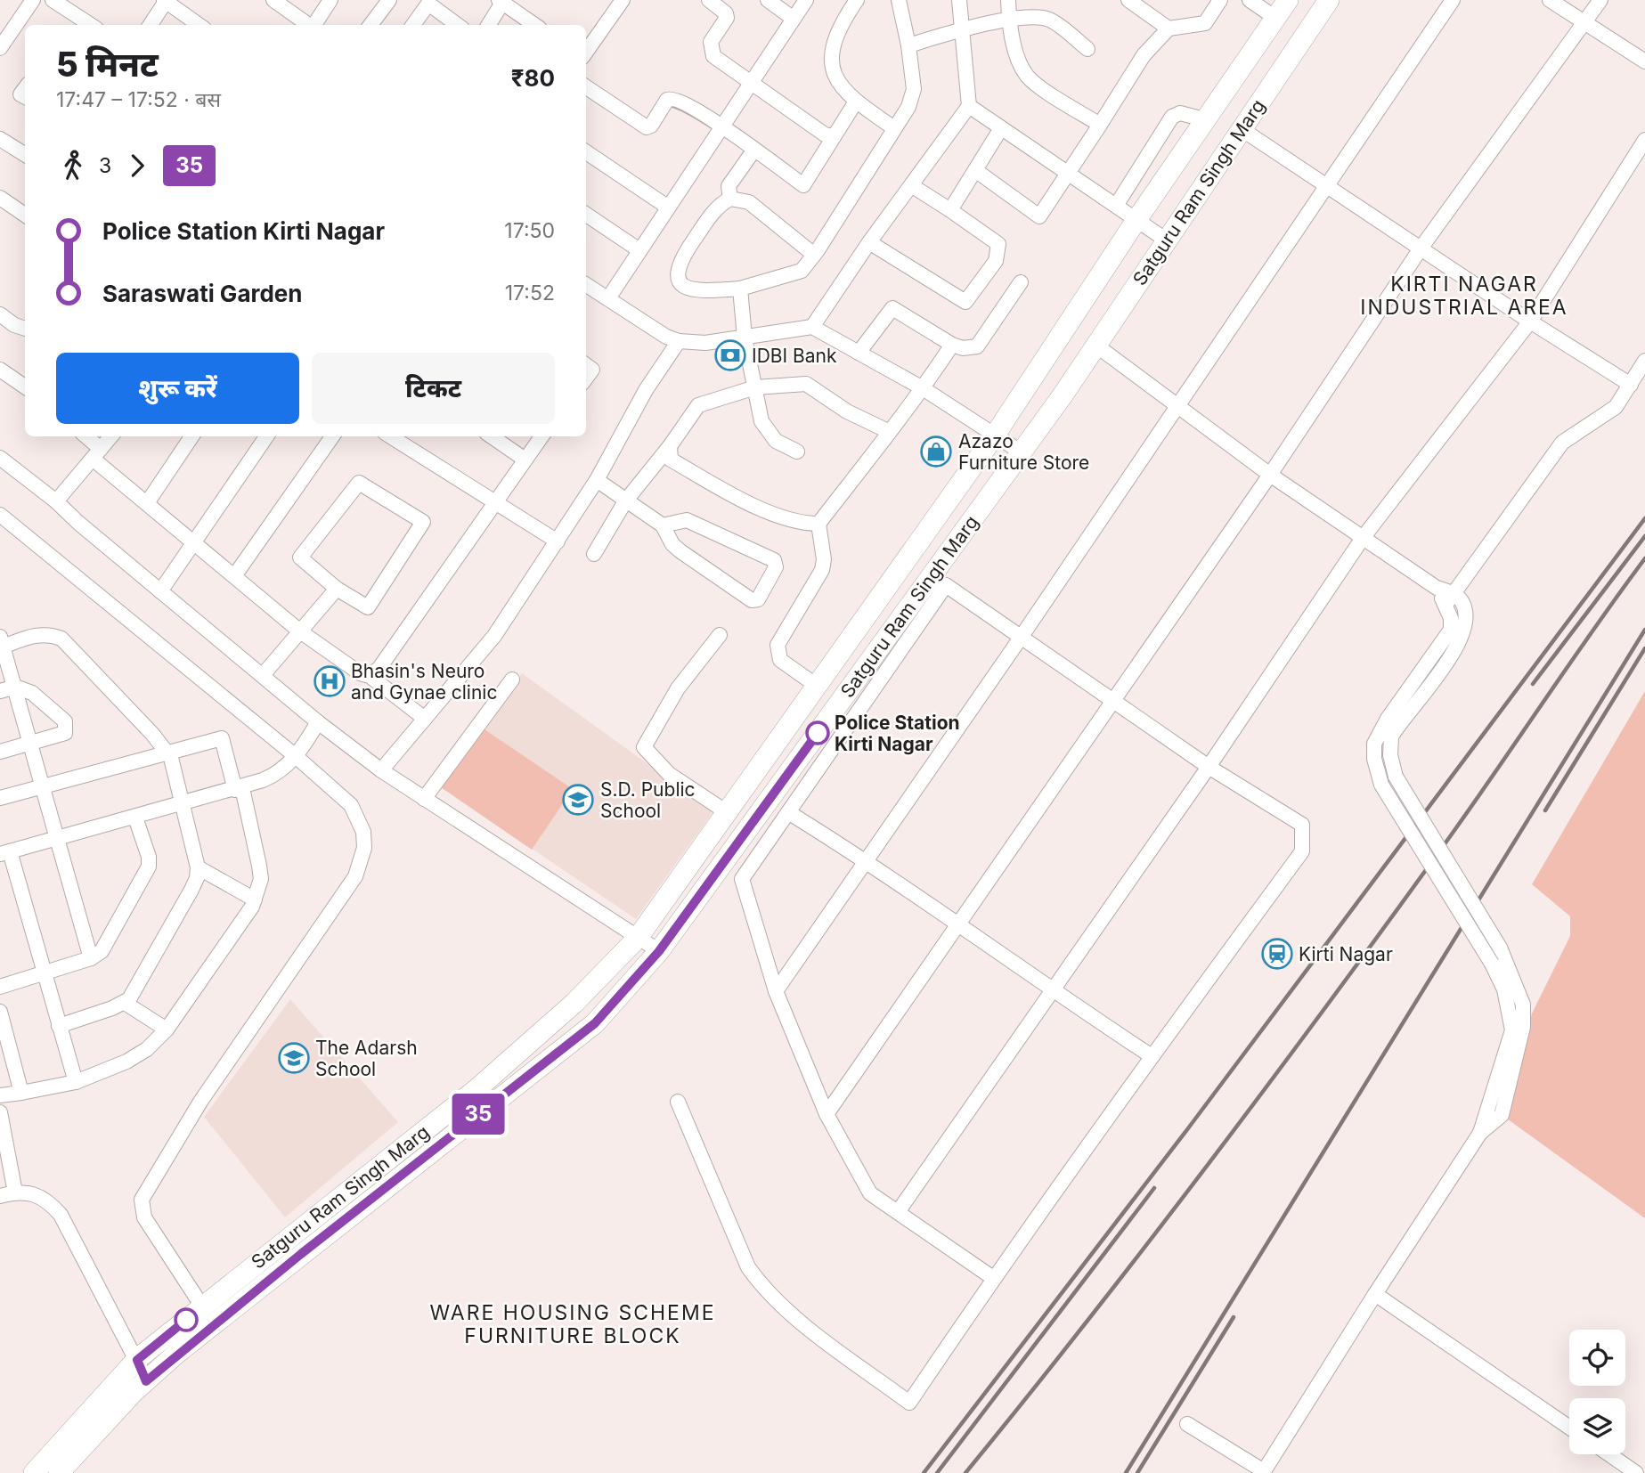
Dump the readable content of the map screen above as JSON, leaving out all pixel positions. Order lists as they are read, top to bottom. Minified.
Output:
{"streets":{"main road":["Satguru Ram Singh Marg"]},"districts":["KIRTI NAGAR INDUSTRIAL AREA","WARE HOUSING SCHEME FURNITURE BLOCK"],"places":{"bank":["IDBI Bank"],"shop":["Azazo Furniture Store"],"hospital":["Bhasin's Neuro and Gynae clinic"],"other":["Police Station Kirti Nagar"],"school or university":["S.D. Public School","The Adarsh School"],"station":["Kirti Nagar"]},"lines":["bus line 35"],"page":{"on_map":"35","heading":["5 मिनट","17:47 – 17:52 · बस","₹80"],"legs":["3","35"],"list":[{"name":"Police Station Kirti Nagar","value":"17:50"},{"name":"Saraswati Garden","value":"17:52"}],"buttons":["शुरू करें","टिकट"]}}
